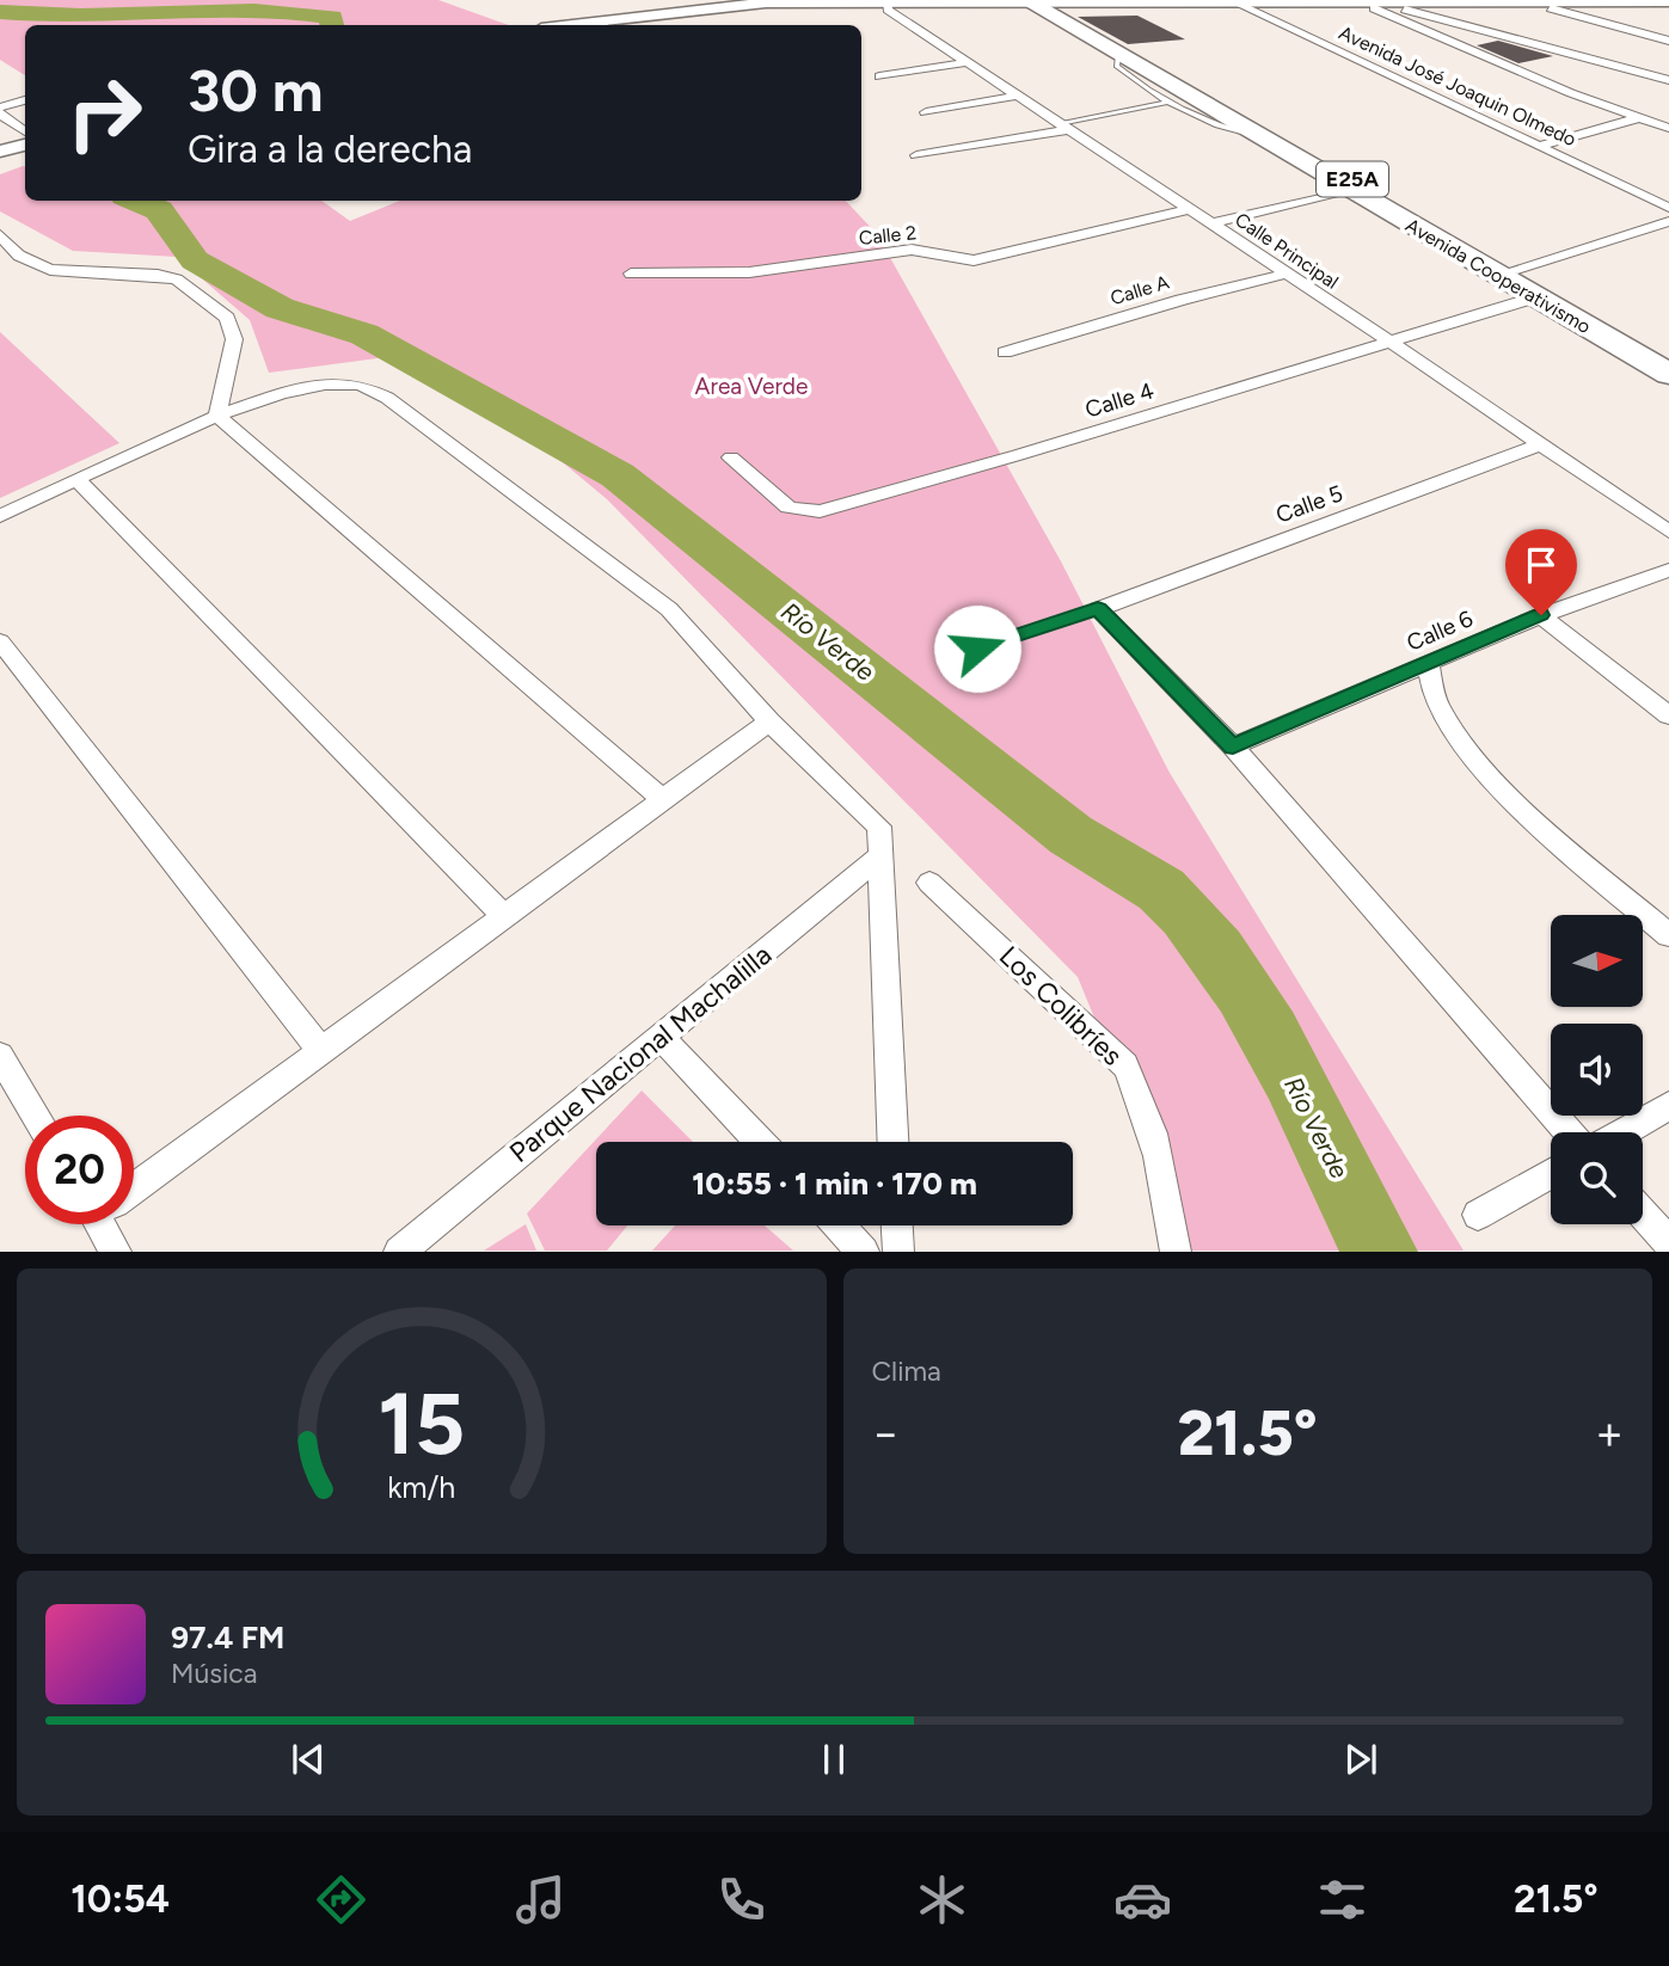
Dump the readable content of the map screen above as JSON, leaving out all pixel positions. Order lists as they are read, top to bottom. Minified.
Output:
{"streets":{"highway":["E25A","Avenida Cooperativismo"],"street":["Avenida José Joaquin Olmedo","Calle 2","Calle Principal","Calle A","Calle 4","Calle 5","Calle 6","Los Colibríes","Parque Nacional Machalilla"]},"crossings":[["Calle 2","Calle Principal"],["Calle Principal","Calle A"],["Calle Principal","Calle 4"],["Calle Principal","Calle 5"],["Avenida Cooperativismo","Calle 4"]],"water":["Río Verde"],"parks":["Area Verde"],"north":"right","page":{"turn":["30 m","Gira a la derecha"],"limit":"20","trip":"10:55 · 1 min · 170 m","tile":"Clima","heat":["−","21.5°","+"],"song":["97.4 FM","Música"],"tabs":["10:54","21.5°"],"gauge":["15","km/h"]}}
